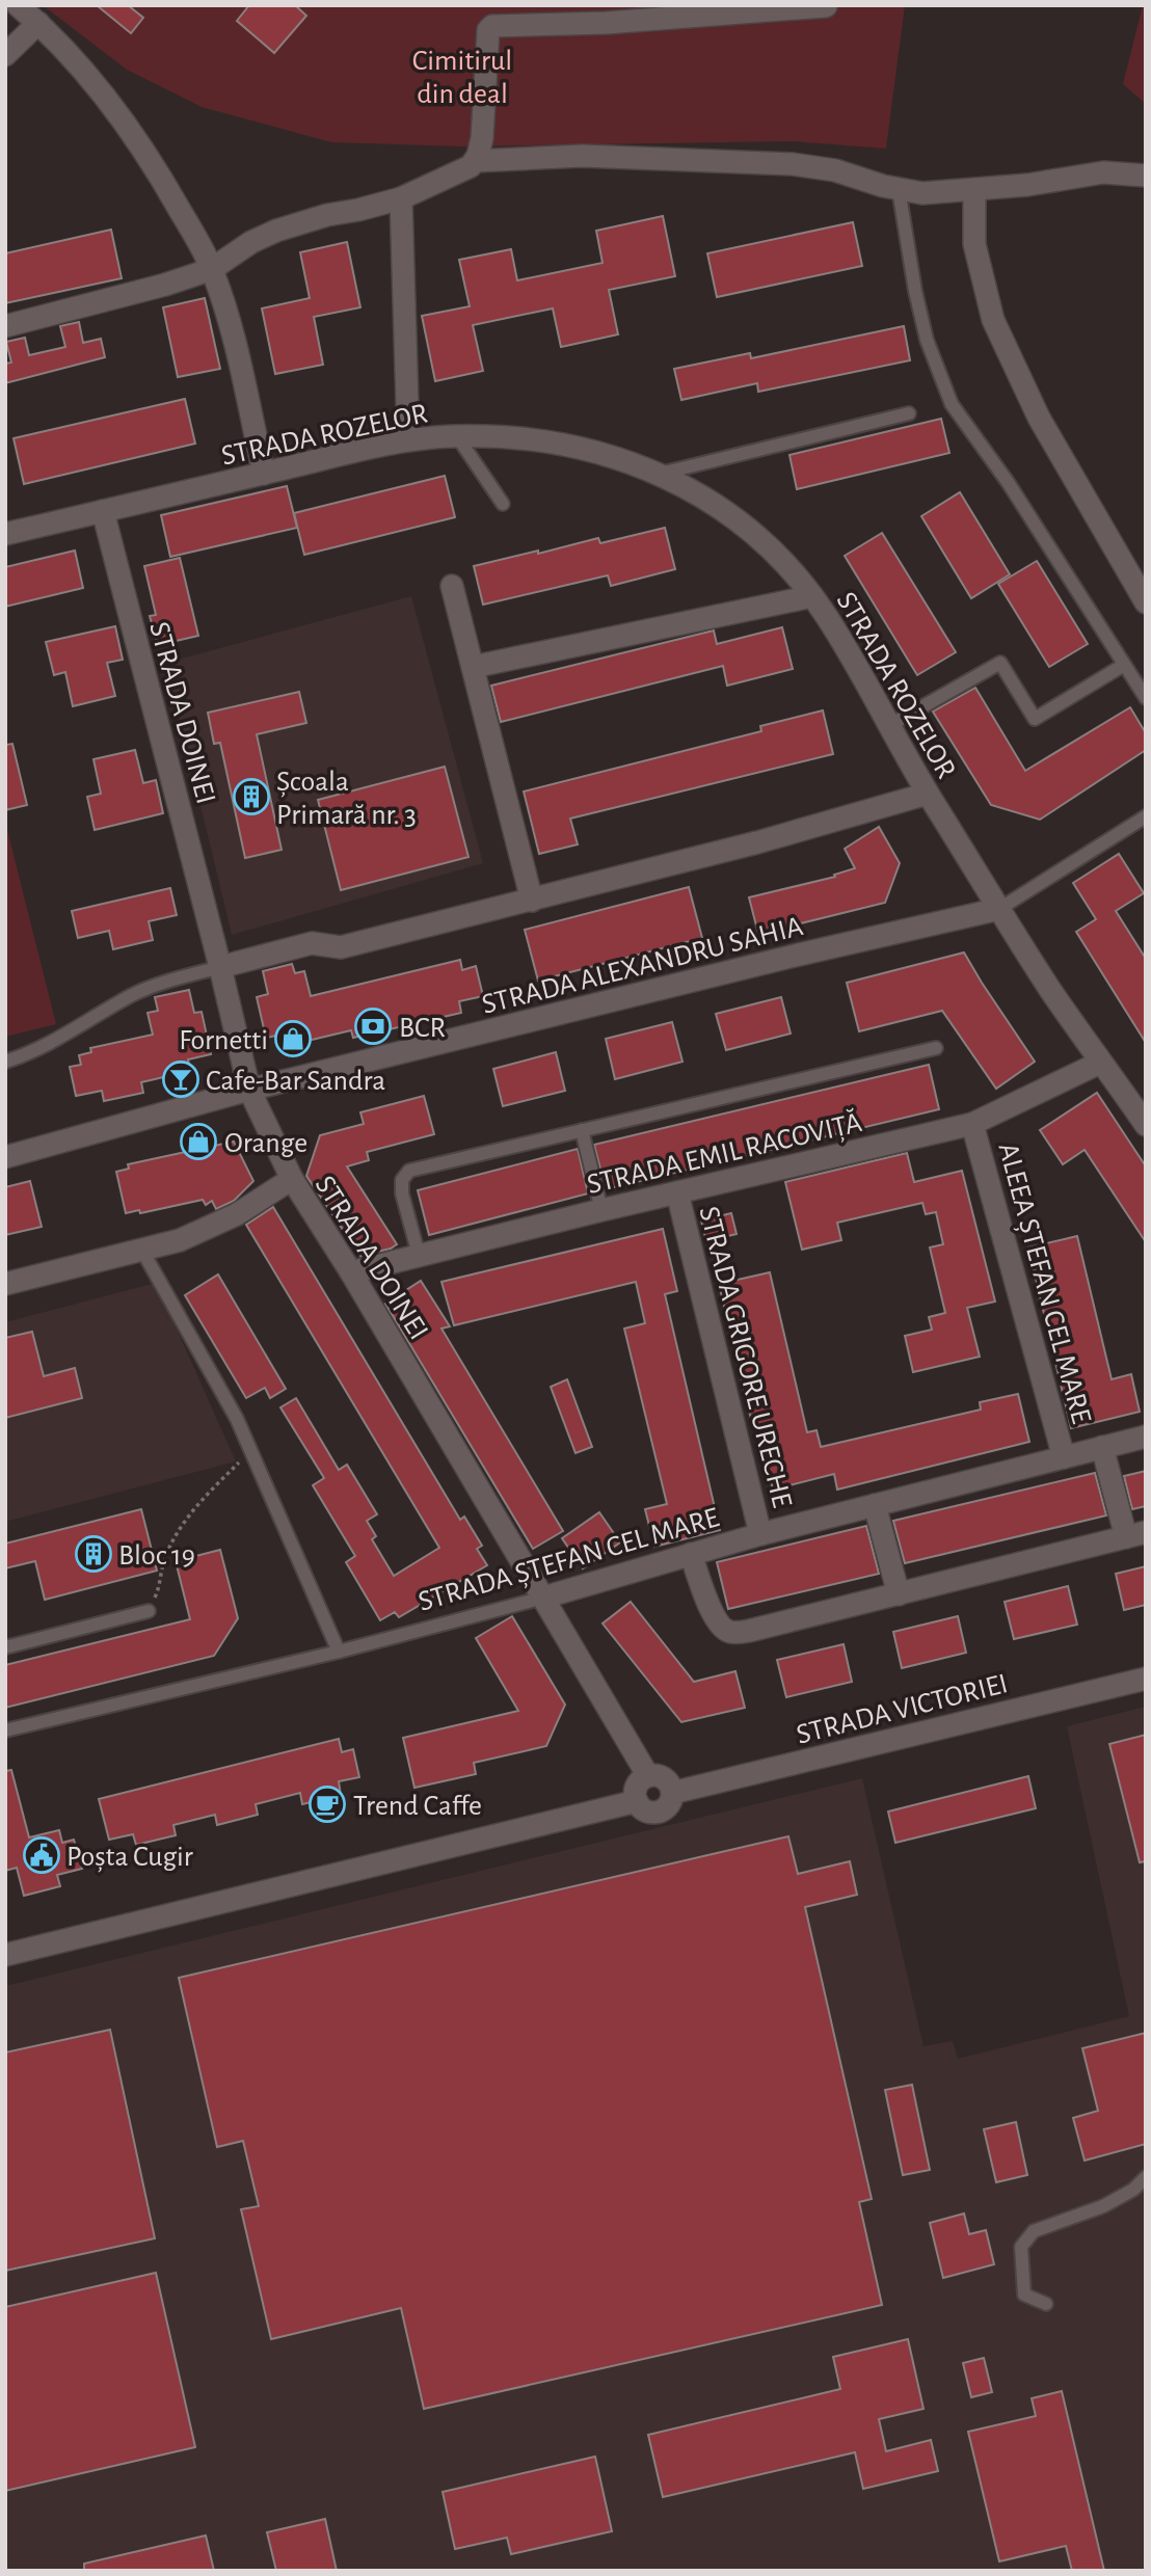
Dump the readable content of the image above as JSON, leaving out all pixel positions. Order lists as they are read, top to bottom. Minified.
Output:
{"streets":{"street":["STRADA ROZELOR","STRADA DOINEI","STRADA ALEXANDRU SAHIA","STRADA EMIL RACOVIȚĂ","ALEEA ȘTEFAN CEL MARE","STRADA GRIGORE URECHE","STRADA ȘTEFAN CEL MARE","STRADA VICTORIEI"]},"crossings":[["STRADA ROZELOR","STRADA DOINEI"],["STRADA ROZELOR","STRADA ALEXANDRU SAHIA"],["STRADA ROZELOR","STRADA EMIL RACOVIȚĂ"],["STRADA DOINEI","STRADA ALEXANDRU SAHIA"],["STRADA DOINEI","STRADA EMIL RACOVIȚĂ"],["STRADA DOINEI","STRADA ȘTEFAN CEL MARE"],["STRADA DOINEI","STRADA VICTORIEI"],["STRADA EMIL RACOVIȚĂ","ALEEA ȘTEFAN CEL MARE"],["STRADA EMIL RACOVIȚĂ","STRADA GRIGORE URECHE"],["ALEEA ȘTEFAN CEL MARE","STRADA ȘTEFAN CEL MARE"],["STRADA GRIGORE URECHE","STRADA ȘTEFAN CEL MARE"]],"parks":["Cimitirul din deal"],"places":{"building":["Școala Primară nr. 3","Bloc 19"],"bank":["BCR"],"shop":["Fornetti","Orange"],"bar":["Cafe-Bar Sandra"],"cafe":["Trend Caffe"],"public building":["Poșta Cugir"]}}
